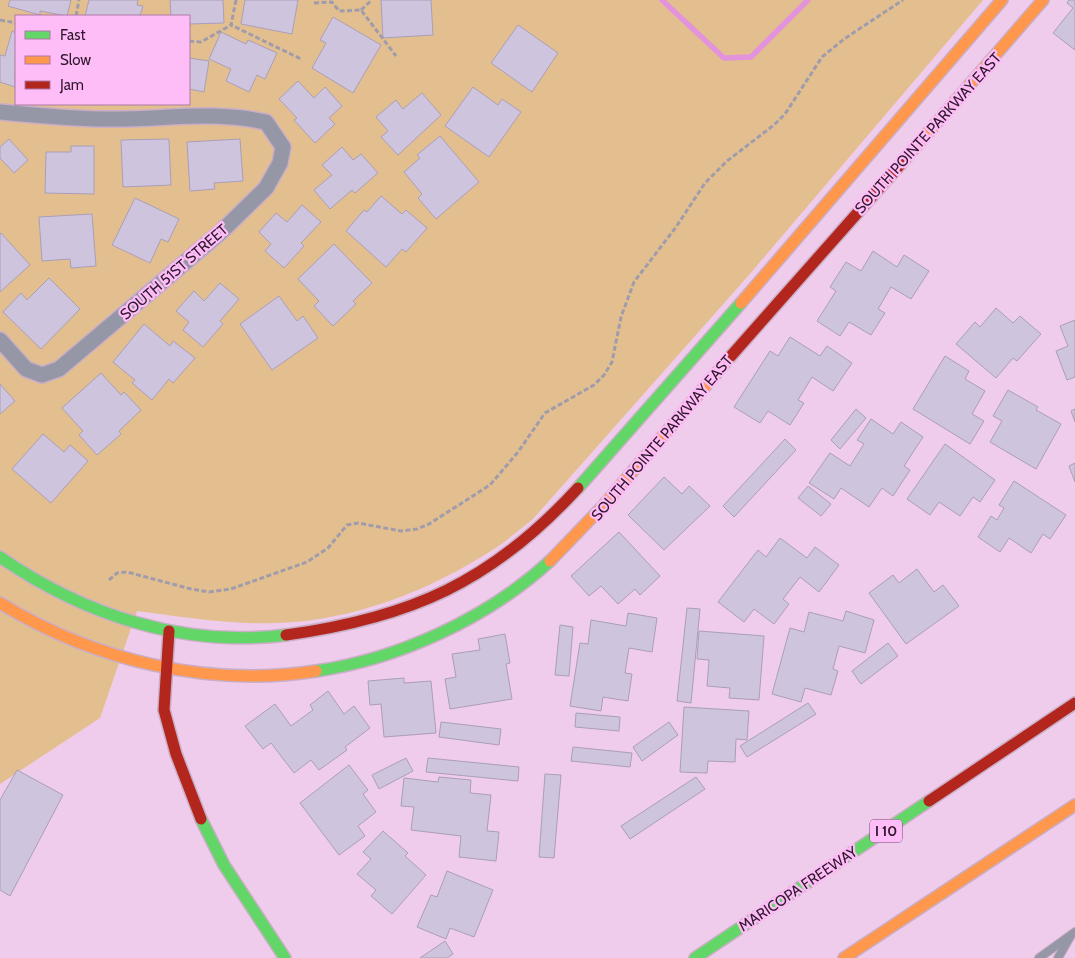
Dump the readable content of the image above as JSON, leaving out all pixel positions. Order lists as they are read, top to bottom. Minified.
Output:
{"streets":{"main road":["SOUTH POINTE PARKWAY EAST","I 10","MARICOPA FREEWAY"],"street":["SOUTH 51ST STREET"]},"legend":["Fast","Slow","Jam"]}
